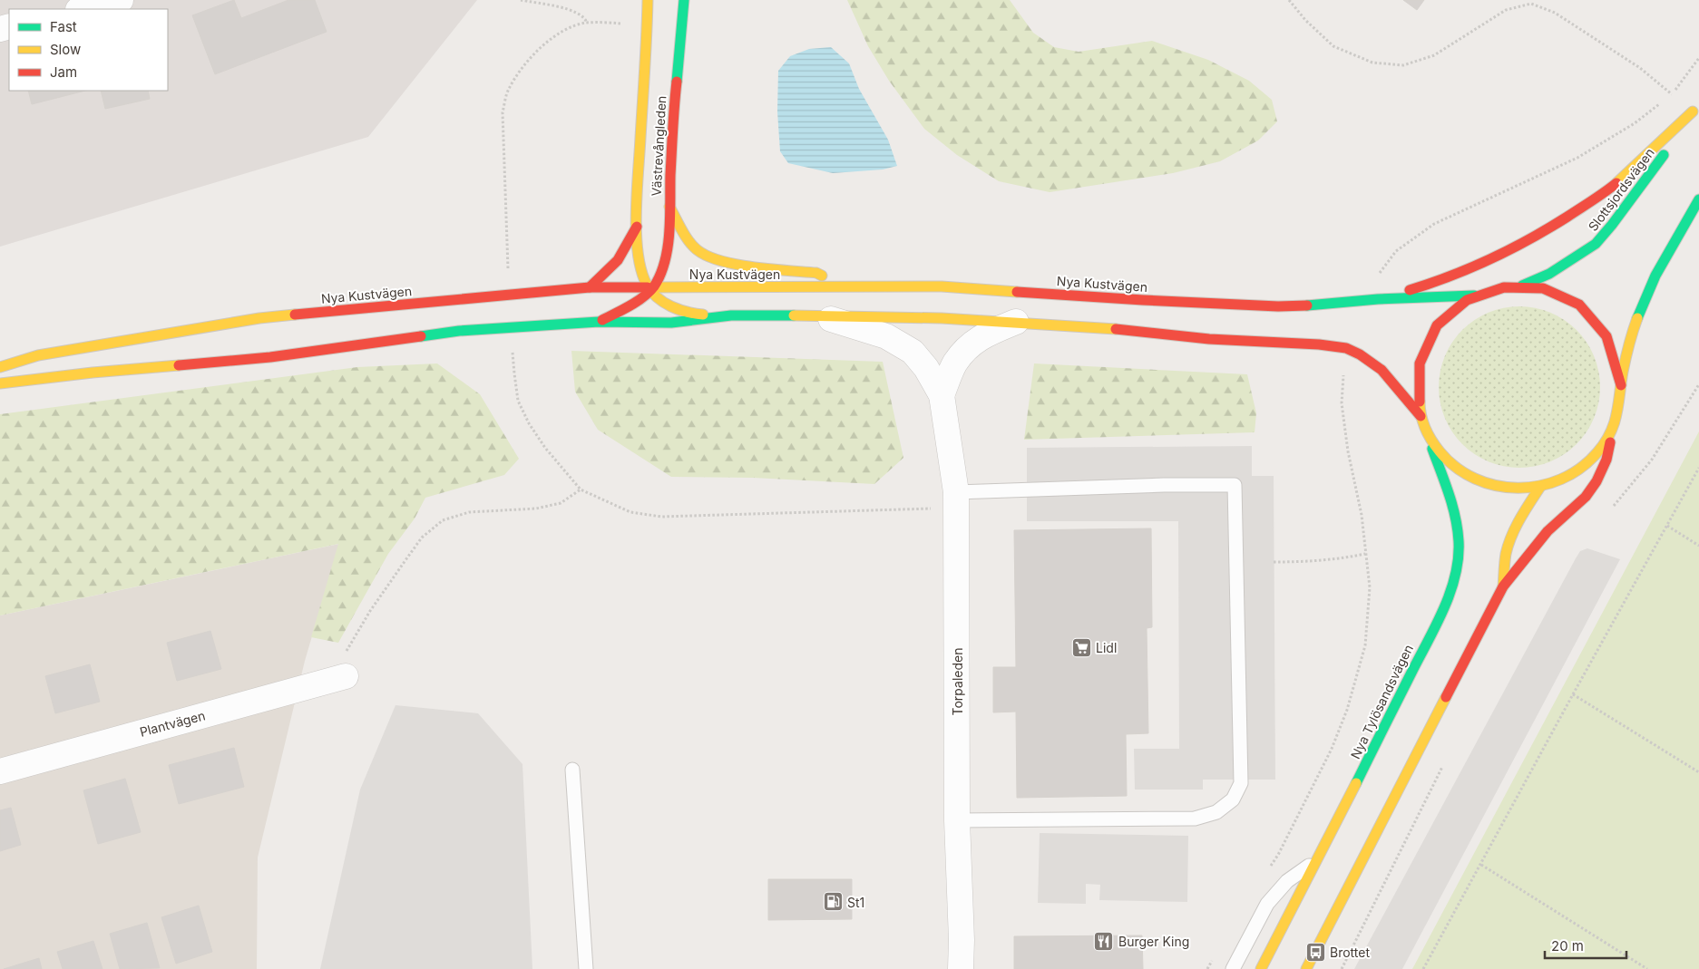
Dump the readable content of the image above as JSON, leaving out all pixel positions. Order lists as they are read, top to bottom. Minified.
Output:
{"streets":{"street":["Västrevångleden","Slottsjordsvägen","Nya Kustvägen","Torpaleden","Nya Tylösandsvägen","Plantvägen"]},"crossings":[["Västrevångleden","Nya Kustvägen"],["Slottsjordsvägen","Nya Kustvägen"],["Slottsjordsvägen","Nya Tylösandsvägen"]],"places":{"supermarket":["Lidl"],"fuel station":["St1"],"restaurant":["Burger King"],"bus stop":["Brottet"]},"legend":["Fast","Slow","Jam"],"scale_bar":"20 m"}
